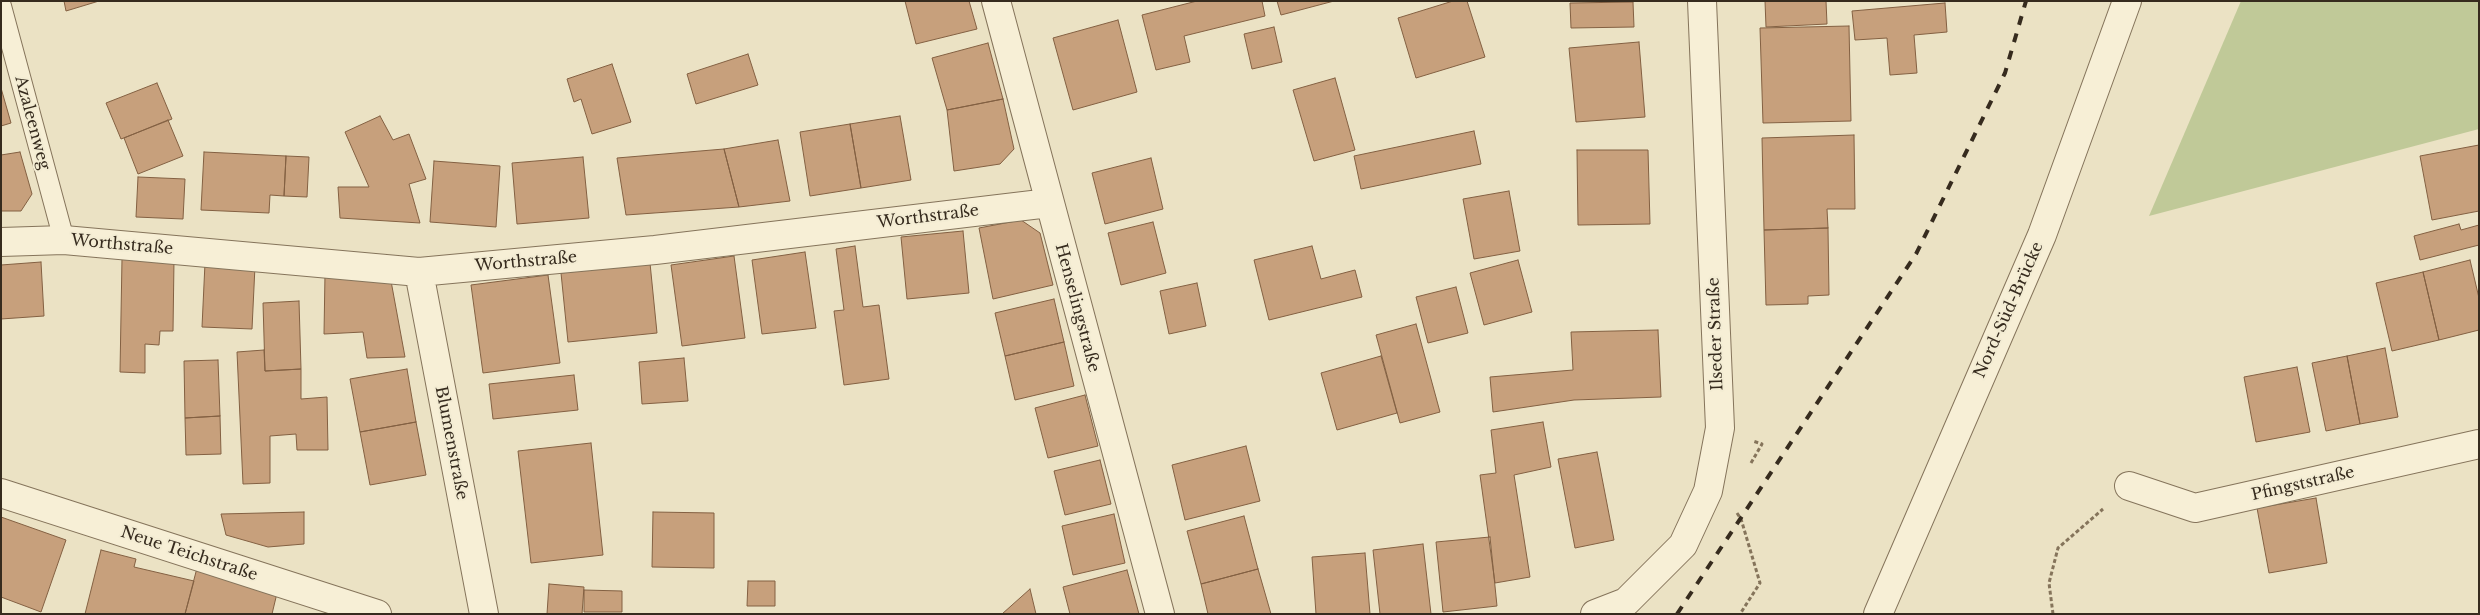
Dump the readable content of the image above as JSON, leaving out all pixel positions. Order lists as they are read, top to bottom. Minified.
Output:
{"streets":{"street":["Worthstraße","Henselingstraße","Nord-Süd-Brücke","Ilseder Straße","Blumenstraße","Pfingststraße","Neue Teichstraße"],"lane":["Azaleenweg"]},"crossings":[["Azaleenweg","Worthstraße"],["Worthstraße","Henselingstraße"],["Worthstraße","Blumenstraße"]]}
